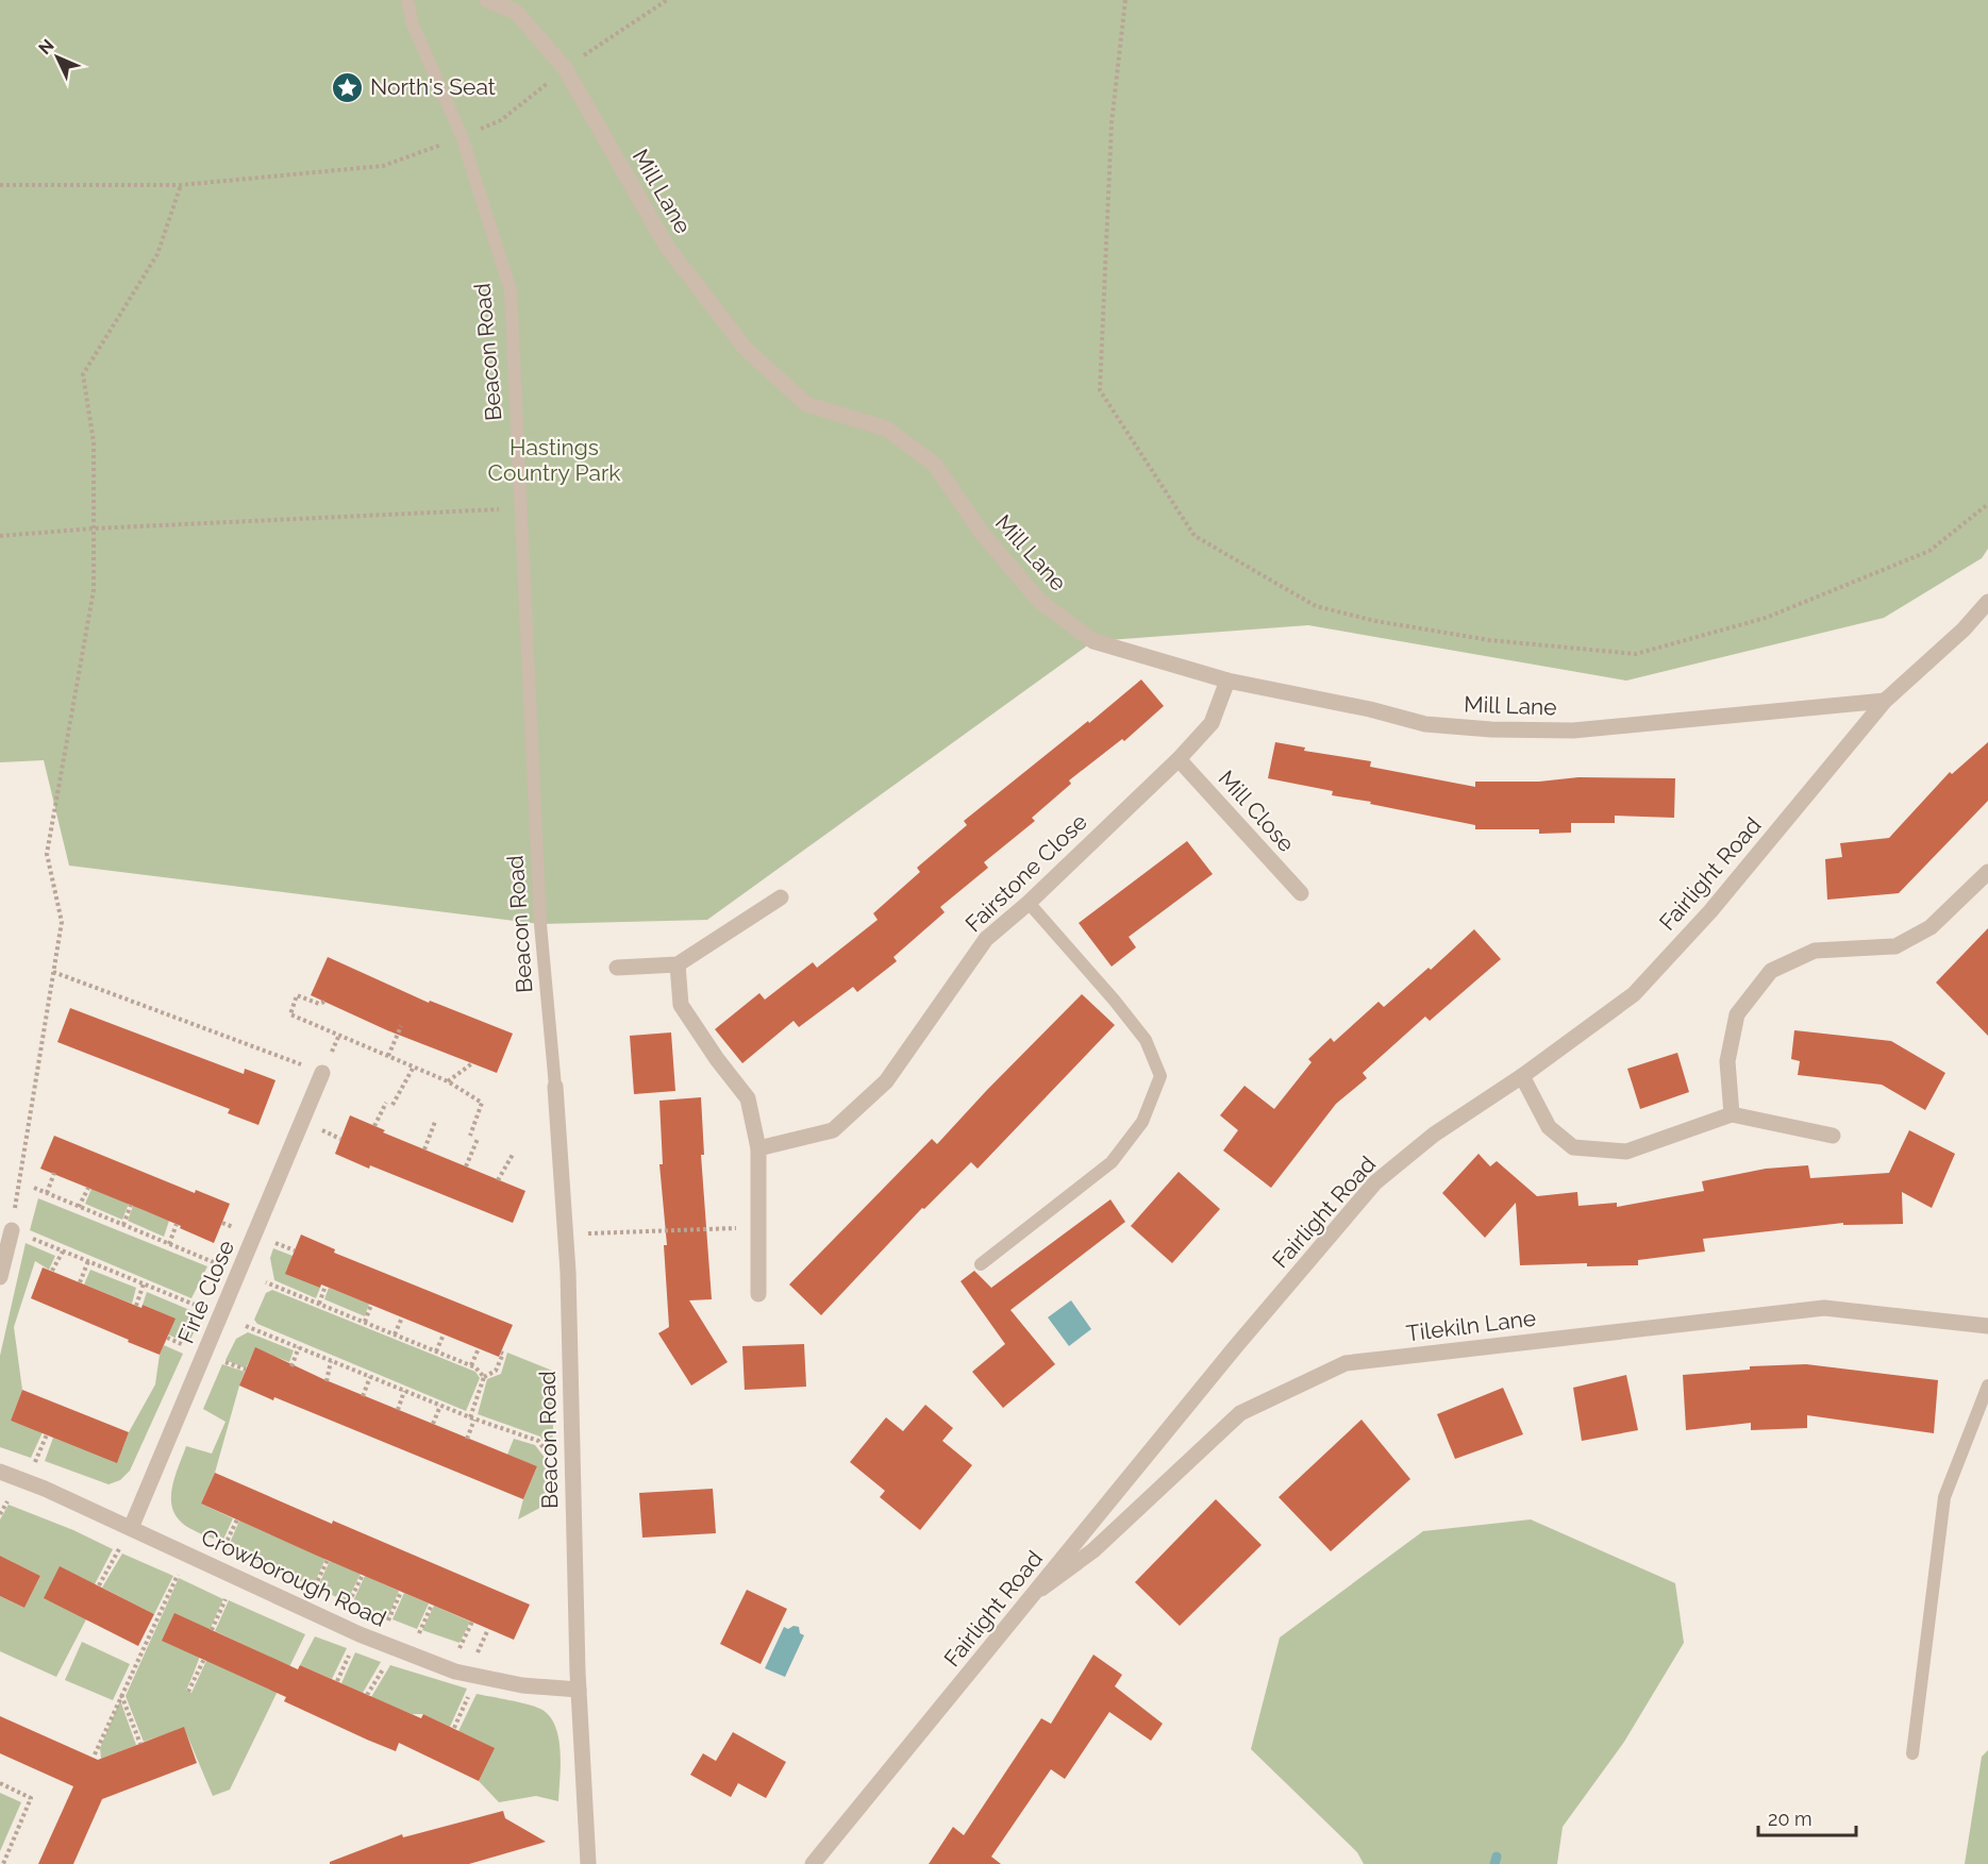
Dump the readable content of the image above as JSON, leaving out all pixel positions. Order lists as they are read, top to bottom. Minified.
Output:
{"streets":{"street":["Mill Lane","Beacon Road","Mill Close","Fairstone Close","Fairlight Road","Firle Close","Tilekiln Lane","Crowborough Road"]},"crossings":[["Mill Lane","Fairstone Close"],["Mill Lane","Fairlight Road"],["Beacon Road","Crowborough Road"],["Mill Close","Fairstone Close"],["Fairlight Road","Tilekiln Lane"],["Firle Close","Crowborough Road"]],"parks":["Hastings Country Park"],"places":{"place":["North's Seat"]},"scale_bar":"20 m","north":"top left"}
